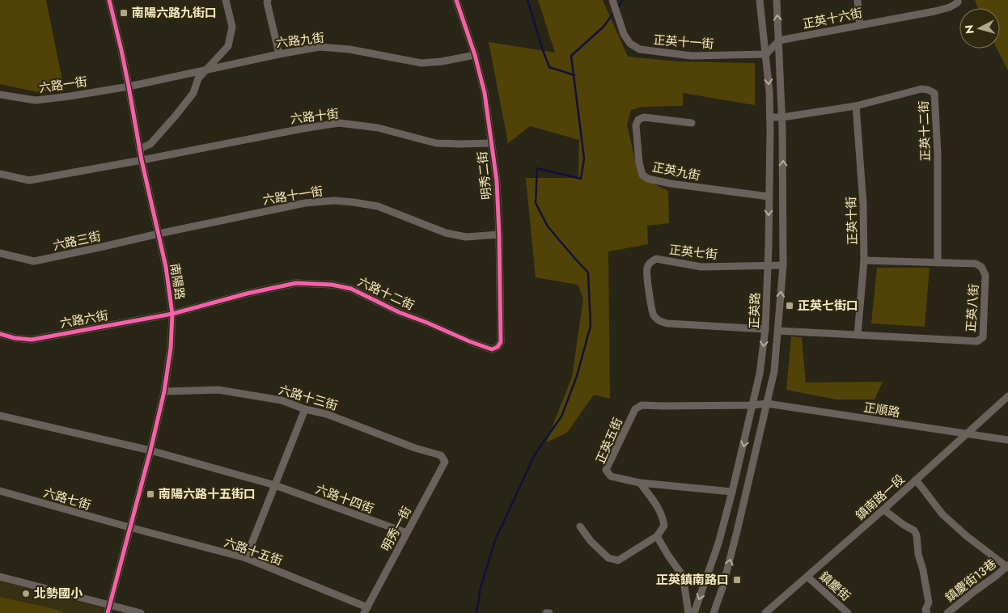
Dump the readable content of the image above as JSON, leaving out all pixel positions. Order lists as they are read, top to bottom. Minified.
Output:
{"streets":{"street":["正英十六街","六路九街","正英十一街","六路一街","六路十街","正英十二街","正英九街","明秀二街","六路十一街","正英十街","六路三街","正英七街","南陽路","六路十二街","正英八街","正英路","六路六街","六路十三街","正順路","正英五街","鎮南路一段","六路七街","六路十四街","明秀一街","六路十五街","鎮慶街13巷","鎮慶街"]},"crossings":[["正英十六街","正英路"],["六路九街","六路一街"],["六路九街","明秀二街"],["六路九街","南陽路"],["正英十一街","正英路"],["六路一街","南陽路"],["六路十街","明秀二街"],["六路十街","南陽路"],["正英十二街","正英十街"],["正英十二街","正英八街"],["正英十二街","正英路"],["正英九街","正英路"],["明秀二街","六路十一街"],["明秀二街","六路十二街"],["六路十一街","六路三街"],["六路十一街","南陽路"],["正英十街","正英八街"],["六路三街","南陽路"],["正英七街","正英路"],["南陽路","六路十二街"],["南陽路","六路六街"],["南陽路","六路十三街"],["南陽路","六路七街"],["南陽路","六路十四街"],["南陽路","六路十五街"],["六路十二街","六路六街"],["正英八街","正英路"],["正英路","正順路"],["正英路","正英五街"],["六路十三街","明秀一街"],["正順路","正英五街"],["正順路","鎮南路一段"],["鎮南路一段","鎮慶街"],["六路七街","六路十五街"],["六路十四街","明秀一街"],["明秀一街","六路十五街"]],"places":{"transit":["南陽六路九街口","正英七街口","南陽六路十五街口","正英鎮南路口"],"other":["北勢國小"]},"north":"left"}
